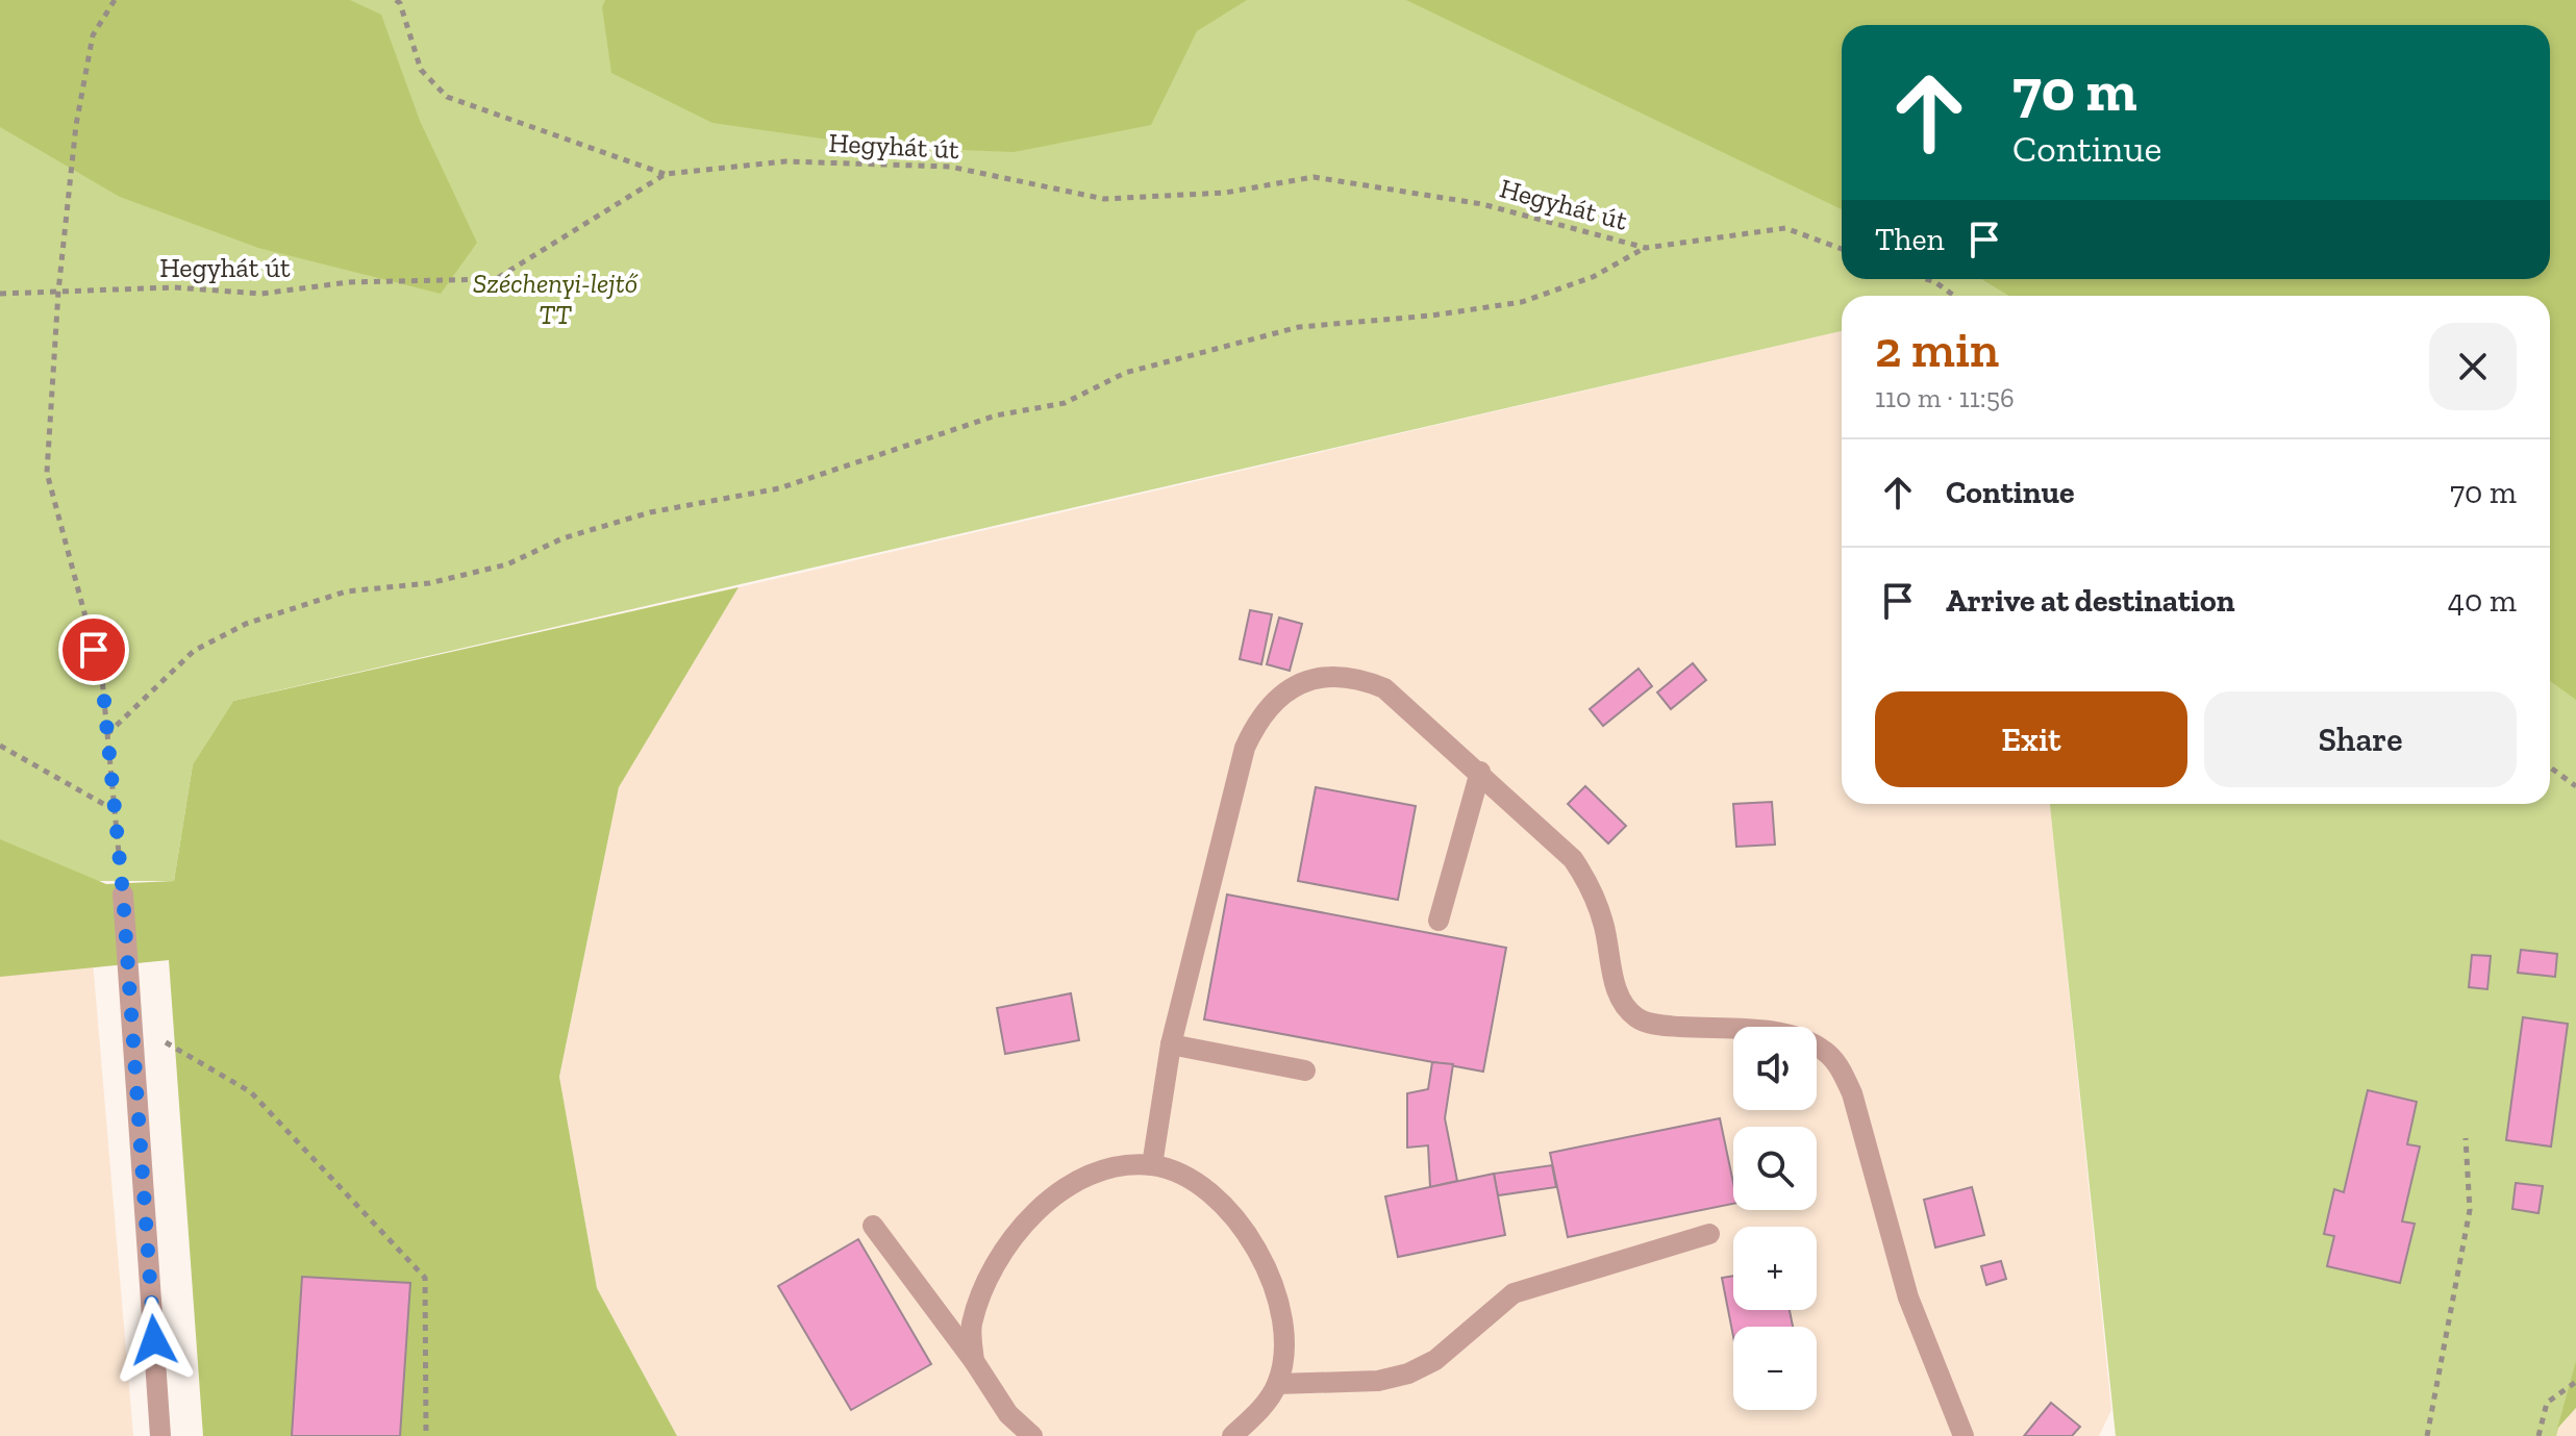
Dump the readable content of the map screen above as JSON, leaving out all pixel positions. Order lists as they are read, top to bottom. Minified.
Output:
{"streets":{"path":["Hegyhát út"]},"parks":["Széchenyi-lejtő TT"],"page":{"turn":["70 m","Continue"],"then":"Then","heading":["2 min","110 m · 11:56"],"list":[{"name":"Continue","value":"70 m"},{"name":"Arrive at destination","value":"40 m"}],"buttons":["Exit","Share"],"map_buttons":["+","−"]}}
